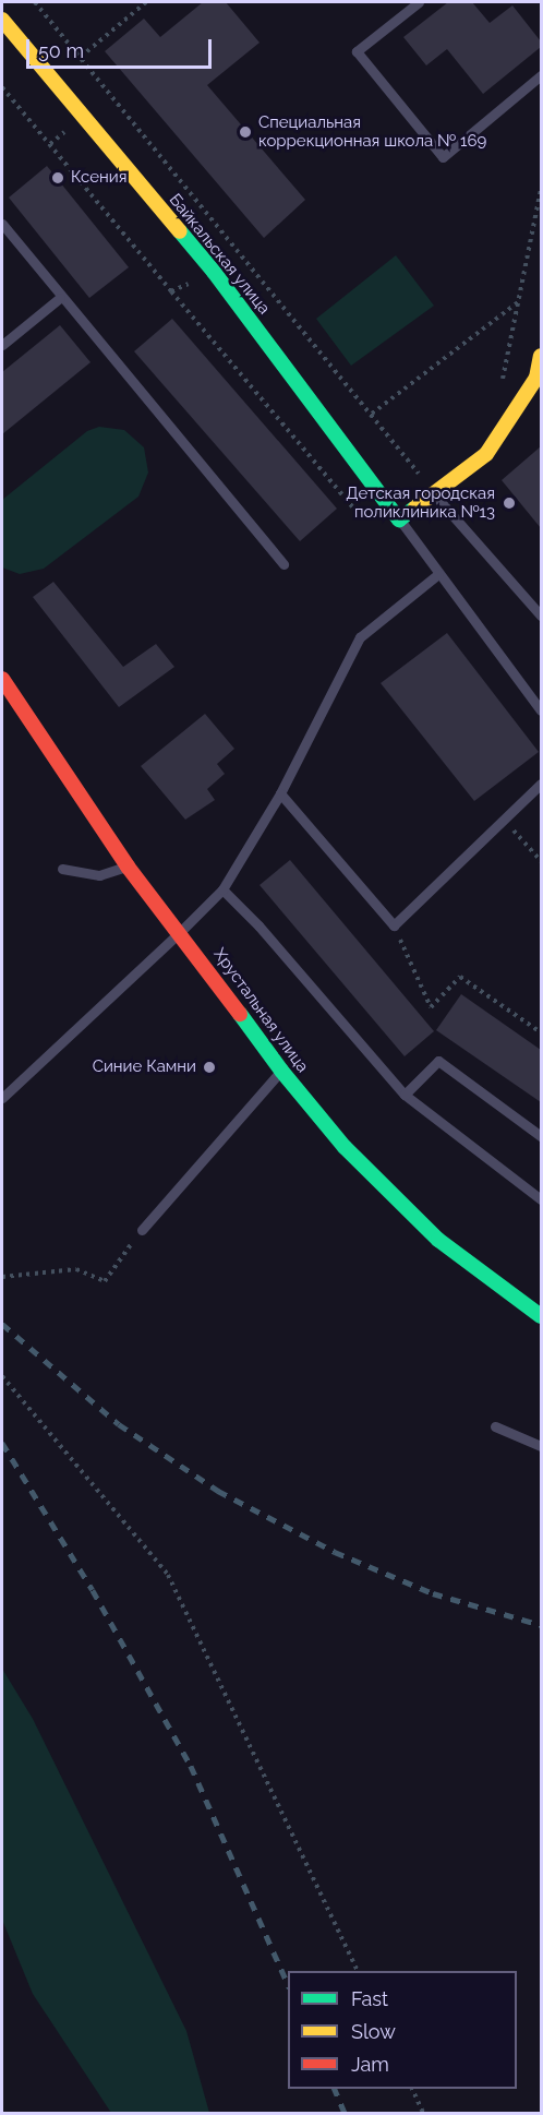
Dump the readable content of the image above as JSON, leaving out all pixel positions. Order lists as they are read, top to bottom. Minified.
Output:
{"streets":{"street":["Байкальская улица","Хрустальная улица"]},"places":["Специальная коррекционная школа № 169","Ксения","Детская городская поликлиника №13","Синие Камни"],"legend":["Fast","Slow","Jam"],"scale_bar":"50 m"}
